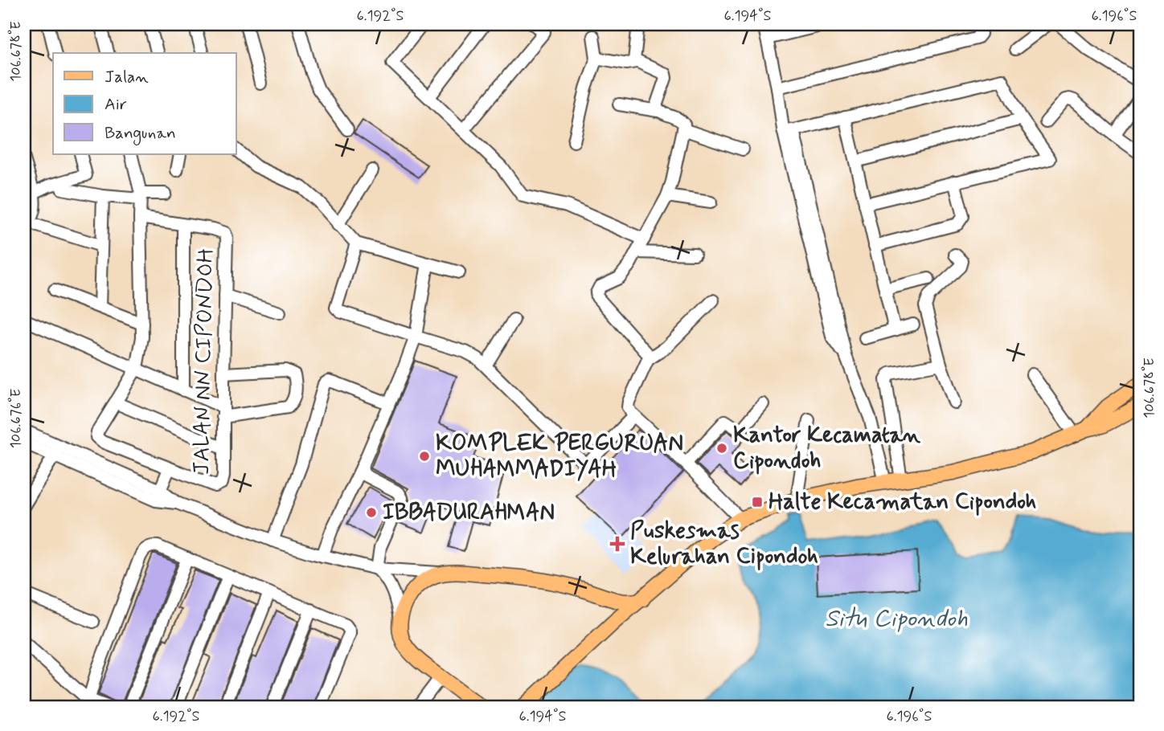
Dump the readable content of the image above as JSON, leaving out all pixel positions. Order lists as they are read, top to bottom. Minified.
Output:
{"streets":{"street":["JALAN NN CIPONDOH"]},"water":["Situ Cipondoh"],"places":{"other":["Kantor Kecamatan Cipondoh","KOMPLEK PERGURUAN MUHAMMADIYAH","IBBADURAHMAN"],"transit":["Halte Kecamatan Cipondoh"],"health":["Puskesmas Kelurahan Cipondoh"]},"legend":["Jalan","Air","Bangunan"],"coordinates":["6.192°S","6.194°S","6.196°S","106.678°E","106.676°E"]}
